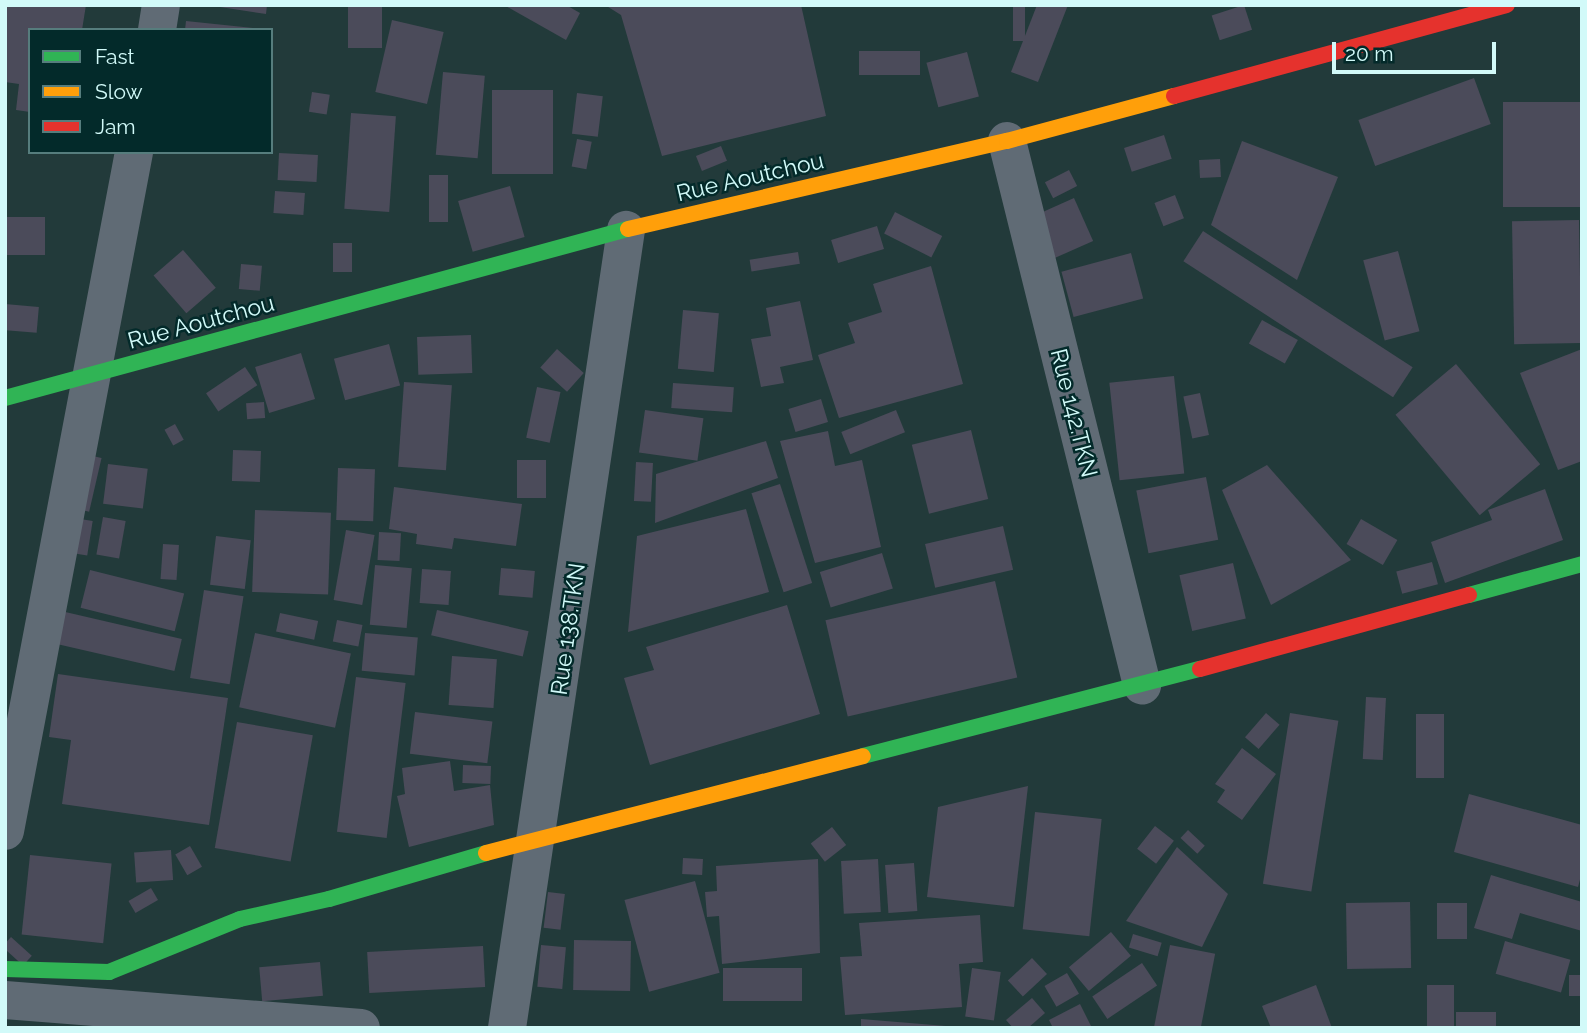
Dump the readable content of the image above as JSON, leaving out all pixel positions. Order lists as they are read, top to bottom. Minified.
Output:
{"streets":{"street":["Rue Aoutchou","Rue 142.TKN","Rue 138.TKN"]},"crossings":[["Rue Aoutchou","Rue 142.TKN"],["Rue Aoutchou","Rue 138.TKN"]],"legend":["Fast","Slow","Jam"],"scale_bar":"20 m"}
